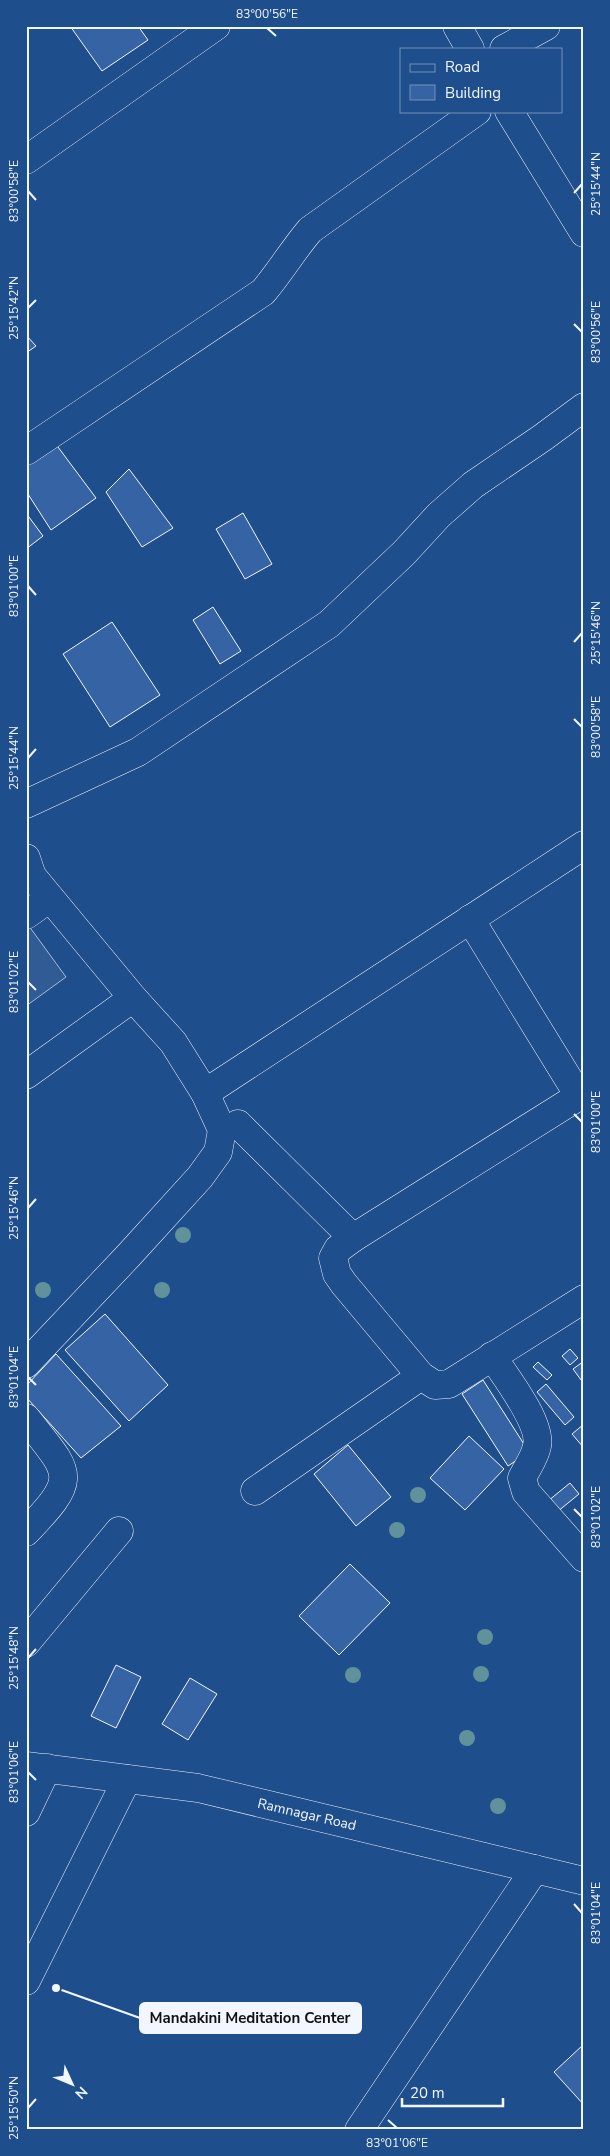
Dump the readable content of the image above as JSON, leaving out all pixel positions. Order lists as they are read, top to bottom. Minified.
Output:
{"streets":{"street":["Ramnagar Road"]},"places":["Mandakini Meditation Center"],"legend":["Road","Building"],"scale_bar":"20 m","north":"bottom right","coordinates":["83°00'56\"E","25°15'44\"N","83°00'58\"E","25°15'42\"N","83°01'00\"E","25°15'46\"N","83°01'02\"E","83°01'04\"E","25°15'48\"N","83°01'06\"E","25°15'50\"N"]}
